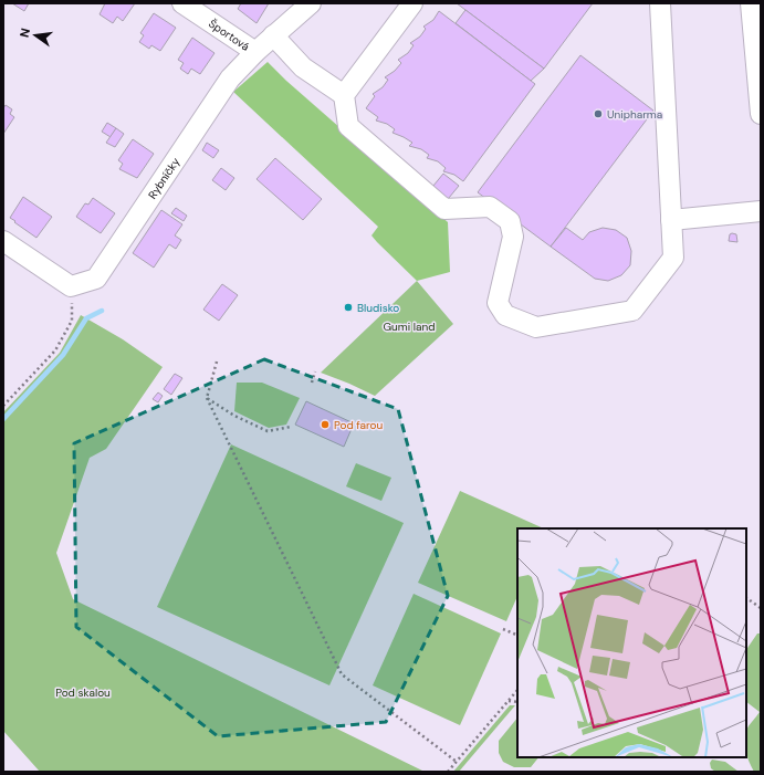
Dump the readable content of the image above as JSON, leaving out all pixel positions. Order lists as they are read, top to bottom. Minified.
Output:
{"streets":{"street":["Športová","Rybníčky"]},"crossings":[["Športová","Rybníčky"]],"parks":["Gumi land","Pod skalou"],"places":["Unipharma","Bludisko","Pod farou"],"north":"left"}
